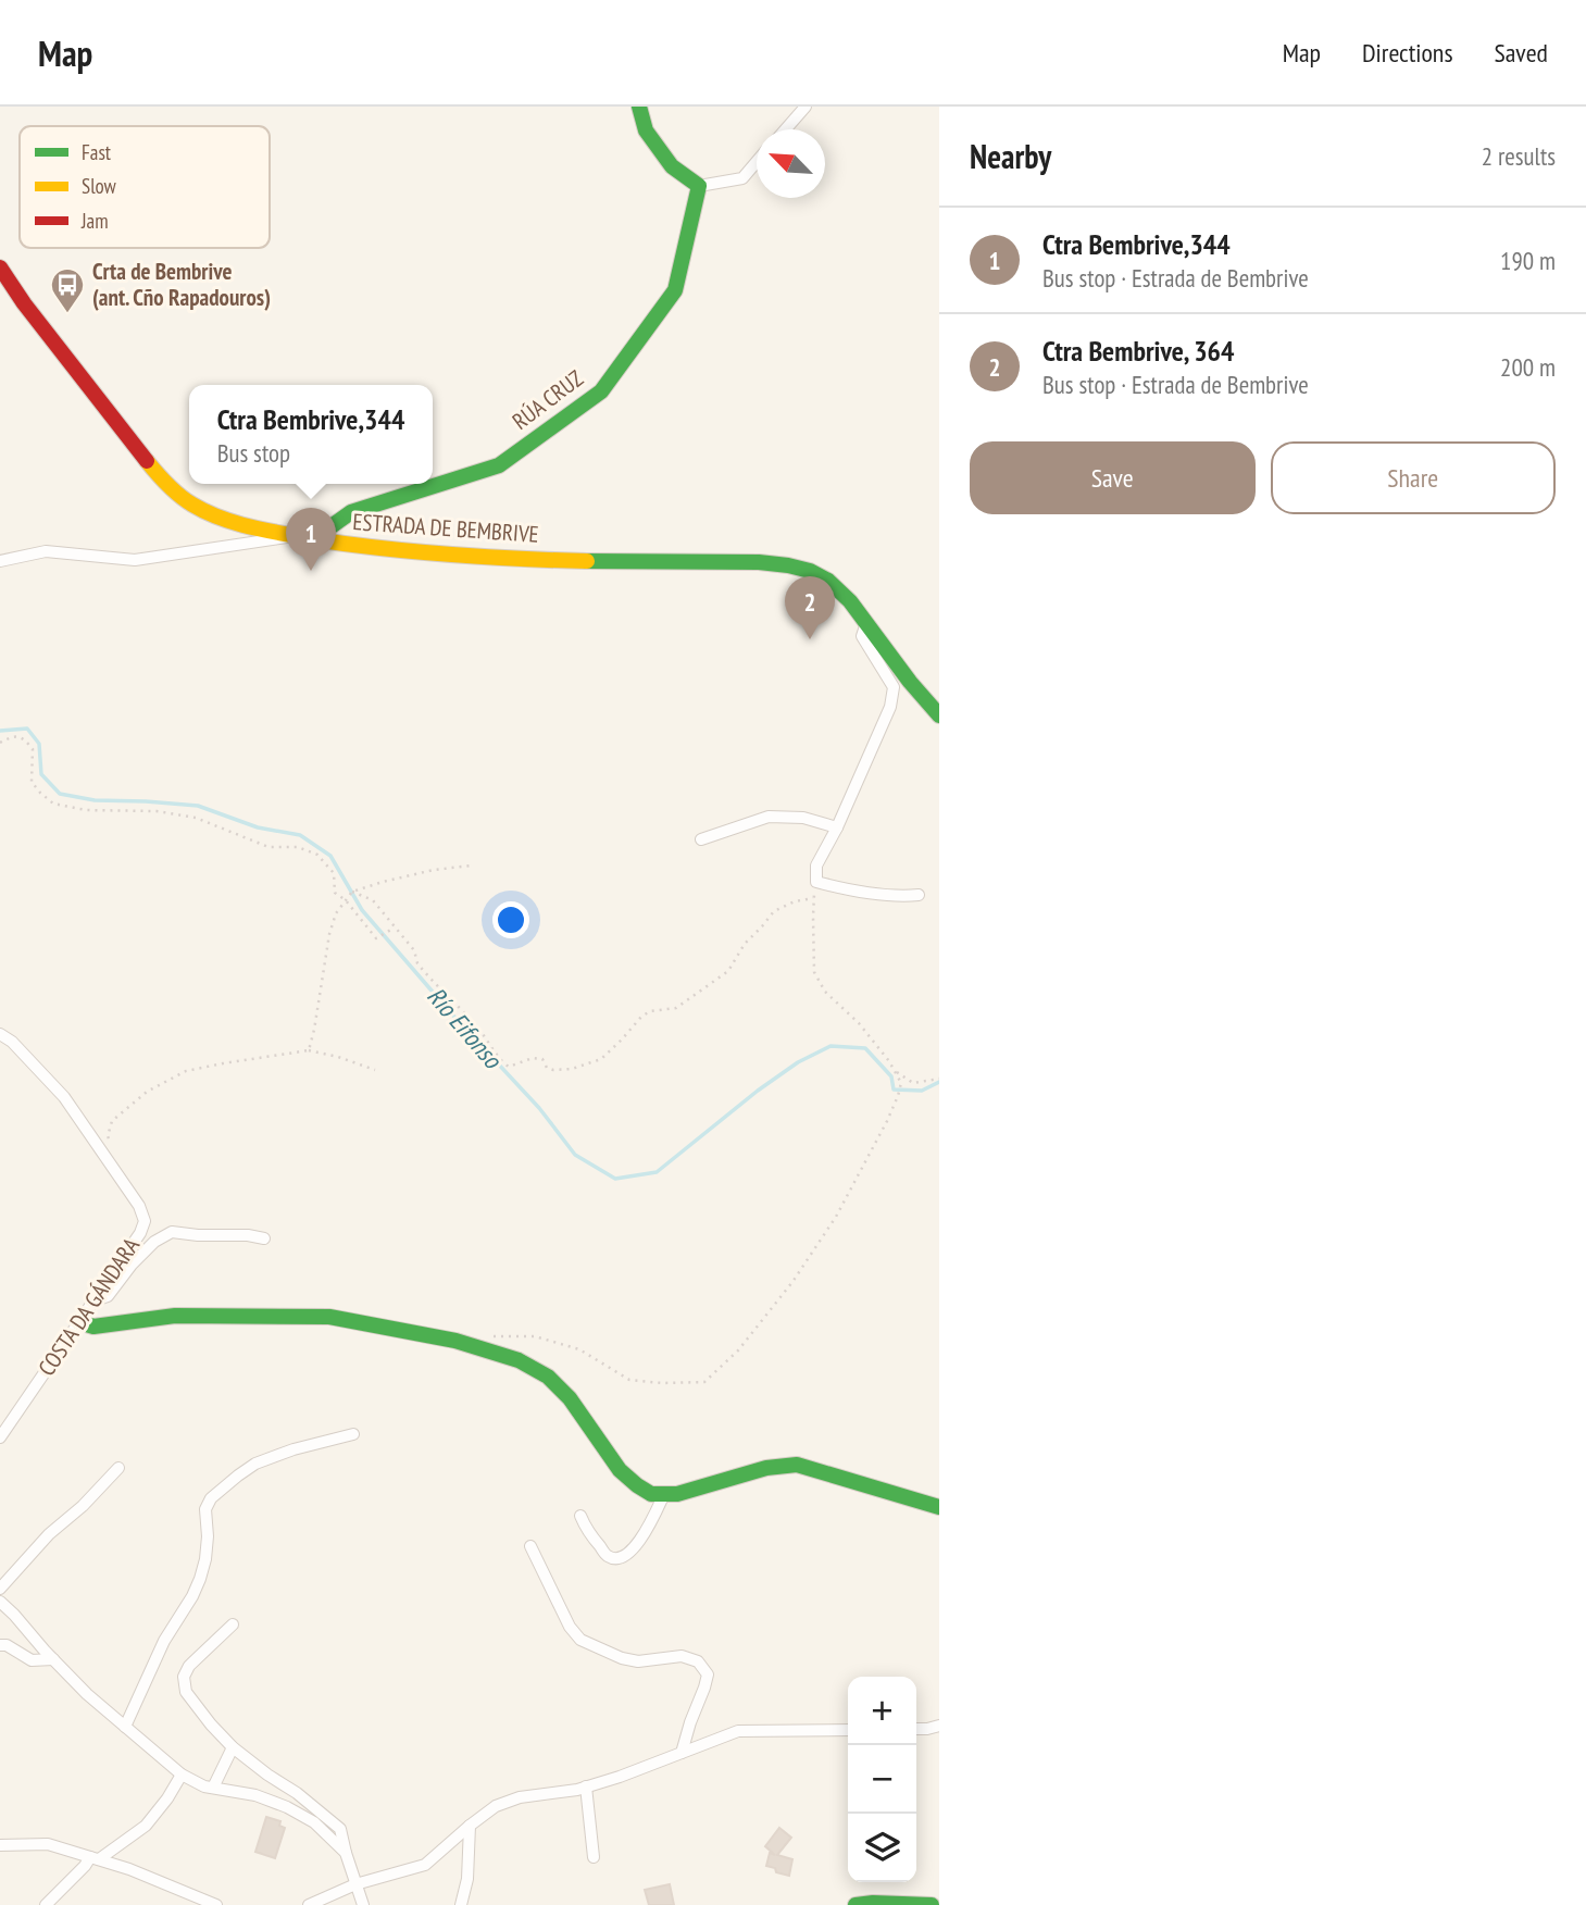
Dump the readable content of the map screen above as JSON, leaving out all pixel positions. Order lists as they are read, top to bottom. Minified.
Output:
{"streets":{"street":["RÚA CRUZ","ESTRADA DE BEMBRIVE","COSTA DA GÁNDARA"]},"crossings":[["RÚA CRUZ","ESTRADA DE BEMBRIVE"]],"water":["Río Eifonso"],"places":{"bus stop":["Crta de Bembrive (ant. Cño Rapadouros)"]},"legend":["Fast","Slow","Jam"],"north":"top left","page":{"header":"Map","nav":["Map","Directions","Saved"],"heading":["Nearby","2 results"],"list":[{"mark":"1","name":"Ctra Bembrive,344","note":"Bus stop · Estrada de Bembrive","value":"190 m"},{"mark":"2","name":"Ctra Bembrive, 364","note":"Bus stop · Estrada de Bembrive","value":"200 m"}],"popup":["Ctra Bembrive,344","Bus stop"],"buttons":["Save","Share"],"pins":["1","2"],"map_buttons":["+","−"]}}
